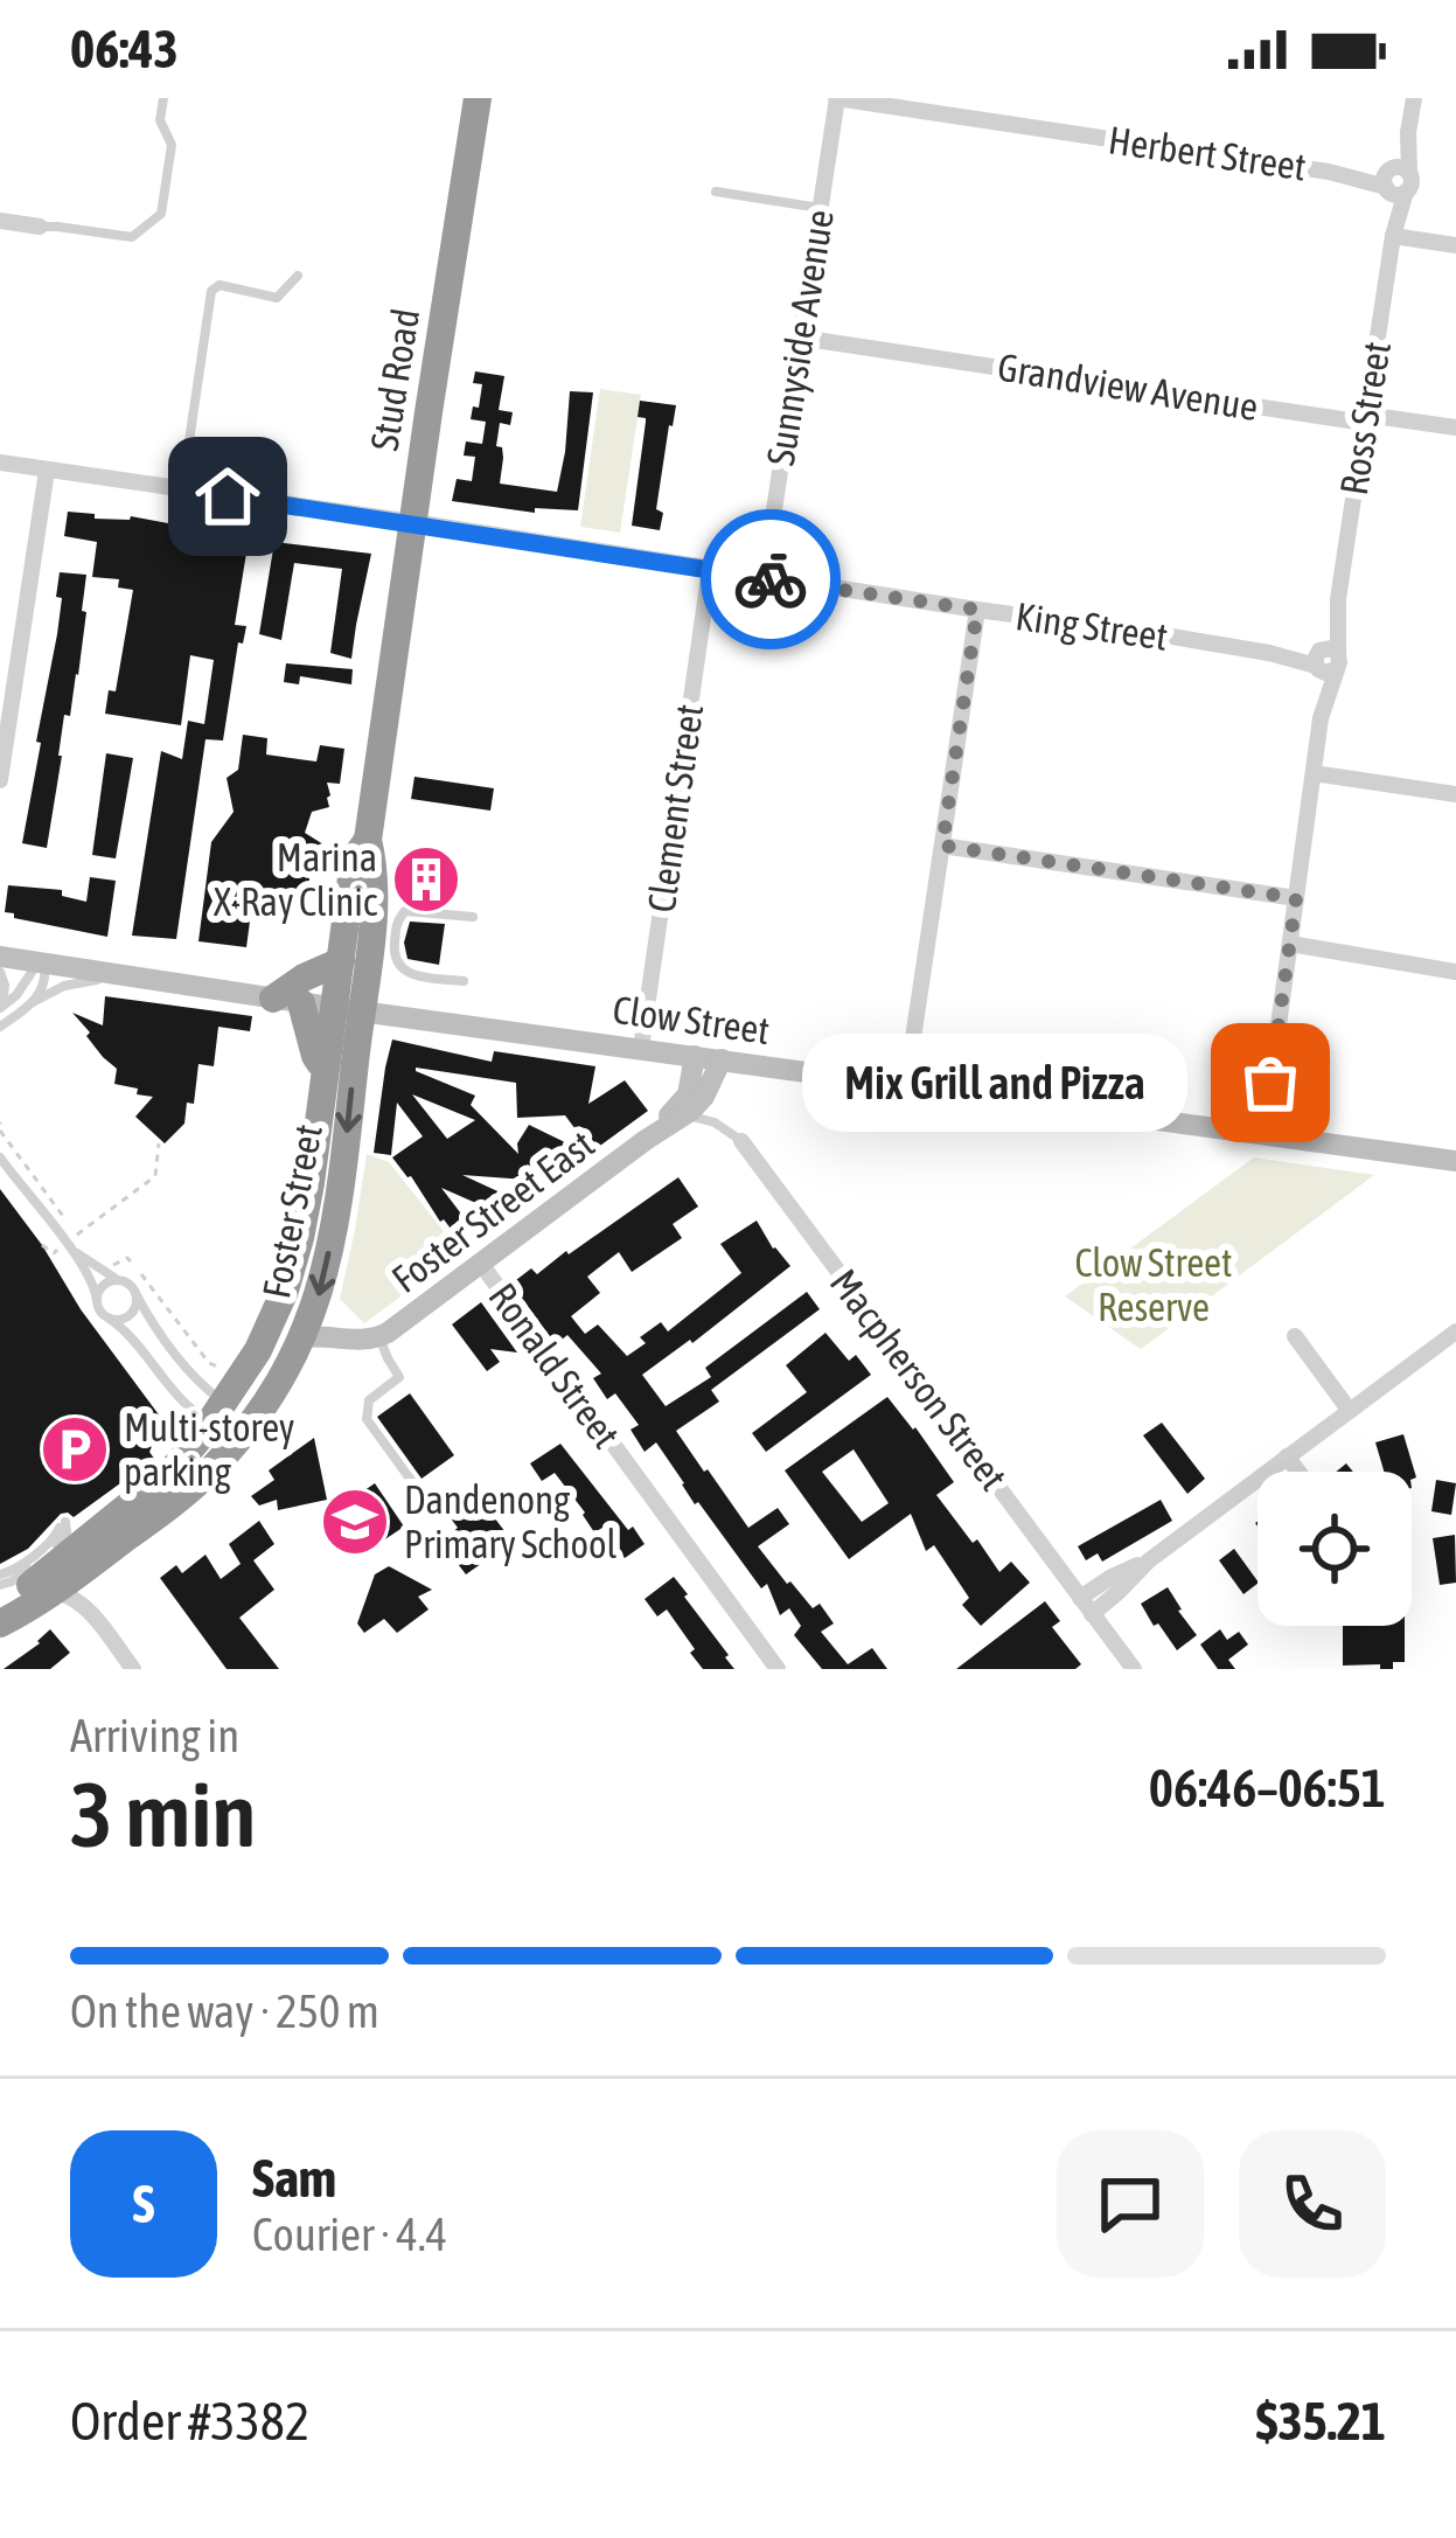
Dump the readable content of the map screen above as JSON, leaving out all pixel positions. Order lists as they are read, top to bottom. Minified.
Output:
{"streets":{"highway":["Stud Road","Foster Street"],"main road":["Clow Street","Foster Street East"],"street":["Herbert Street","Sunnyside Avenue","Grandview Avenue","Ross Street","King Street","Clement Street","Ronald Street","Macpherson Street"]},"crossings":[["Herbert Street","Sunnyside Avenue"],["Herbert Street","Ross Street"],["Sunnyside Avenue","Grandview Avenue"],["Sunnyside Avenue","King Street"],["Stud Road","King Street"],["Stud Road","Clow Street"],["Stud Road","Foster Street"],["Grandview Avenue","Ross Street"],["Ross Street","King Street"],["Ross Street","Clow Street"],["King Street","Clement Street"],["Clement Street","Clow Street"],["Clow Street","Foster Street"],["Clow Street","Foster Street East"],["Foster Street East","Ronald Street"],["Foster Street East","Macpherson Street"]],"parks":["Clow Street Reserve"],"places":{"building":["Marina X-Ray Clinic"],"other":["Mix Grill and Pizza"],"parking":["Multi-storey parking"],"school or university":["Dandenong Primary School"]},"page":{"status":"06:43","bubble":"Mix Grill and Pizza","heading":["3 min","Arriving in","06:46–06:51"],"panel":["Sam","Courier · 4.4","Order #3382","$35.21"],"bar":"On the way · 250 m","round":"S"}}
